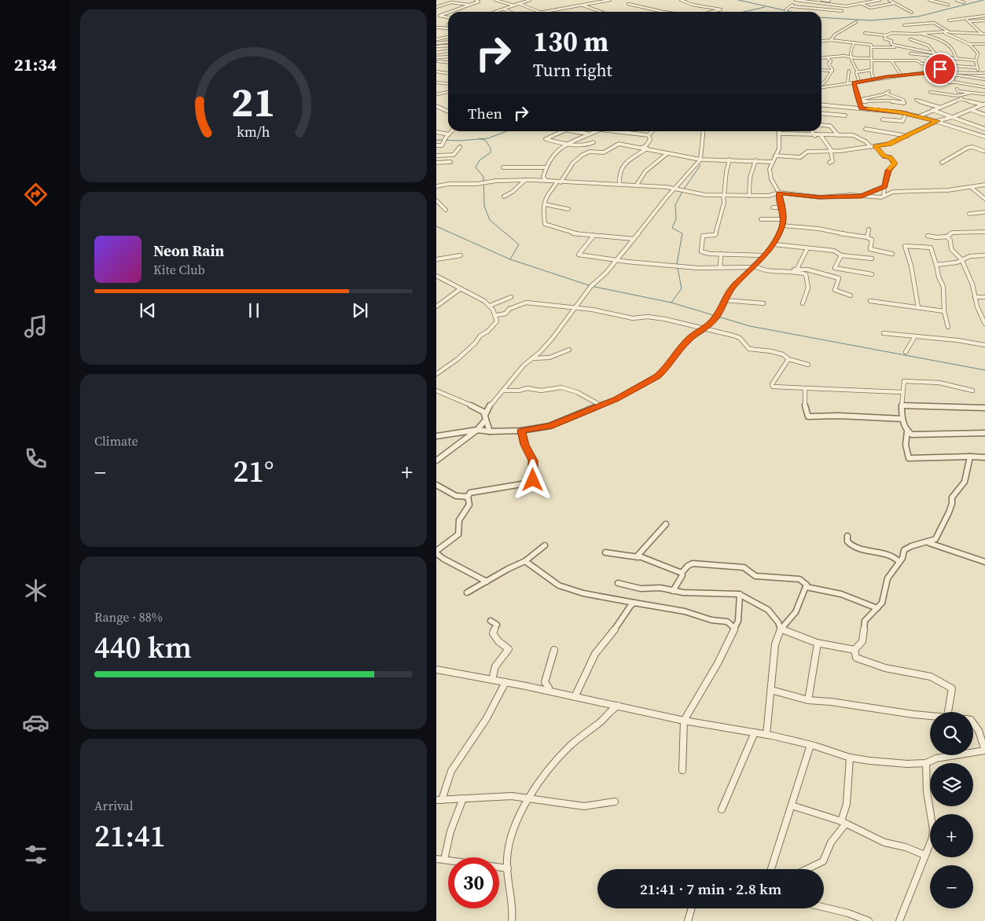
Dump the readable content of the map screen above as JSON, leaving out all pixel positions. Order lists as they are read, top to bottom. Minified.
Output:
{"page":{"tabs":"21:34","turn":["130 m","Turn right"],"then":"Then","song":["Neon Rain","Kite Club"],"tile":["Climate",["Range · 88%","440 km"],["Arrival","21:41"]],"heat":["−","21°","+"],"map_buttons":["+","−"],"limit":"30","trip":"21:41 · 7 min · 2.8 km","gauge":["21","km/h"]}}
